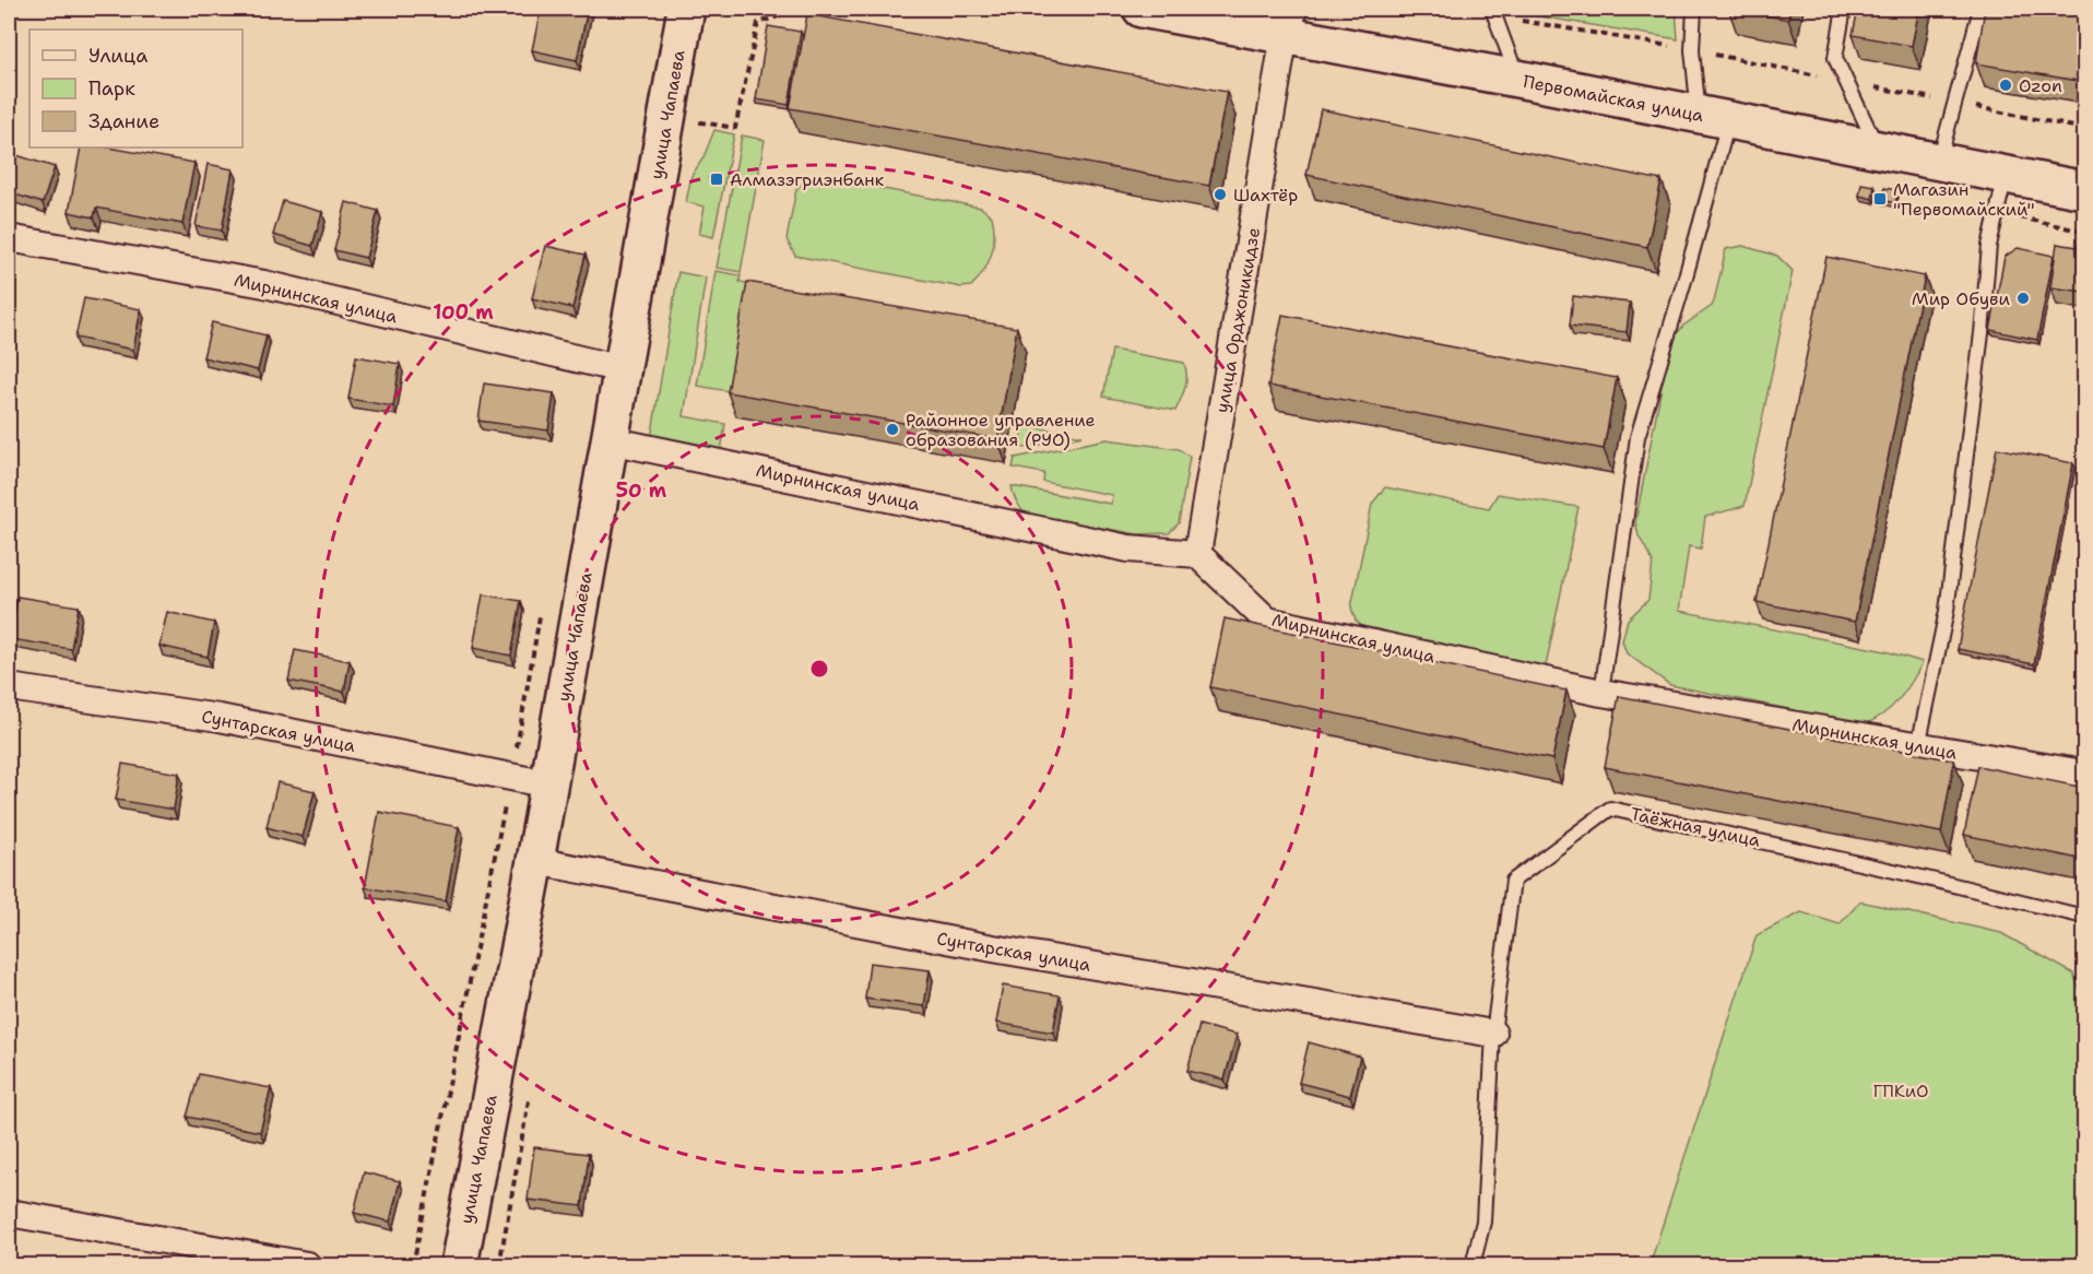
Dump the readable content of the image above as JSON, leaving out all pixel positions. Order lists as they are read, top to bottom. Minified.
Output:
{"streets":{"main road":["Первомайская улица","улица Чапаева"],"street":["Мирнинская улица","улица Орджоникидзе","Сунтарская улица"],"lane":["Таёжная улица"]},"crossings":[["Первомайская улица","улица Орджоникидзе"],["улица Чапаева","Мирнинская улица"],["улица Чапаева","Сунтарская улица"],["Мирнинская улица","улица Орджоникидзе"],["Сунтарская улица","Таёжная улица"]],"parks":["ГПКиО"],"places":{"other":["Ozon","Шахтёр","Мир Обуви","Районное управление образования (РУО)"],"transit":["Алмазэгриэнбанк","Магазин \"Первомайский\""]},"legend":["Улица","Парк","Здание"],"rings":["100 m","50 m"]}
